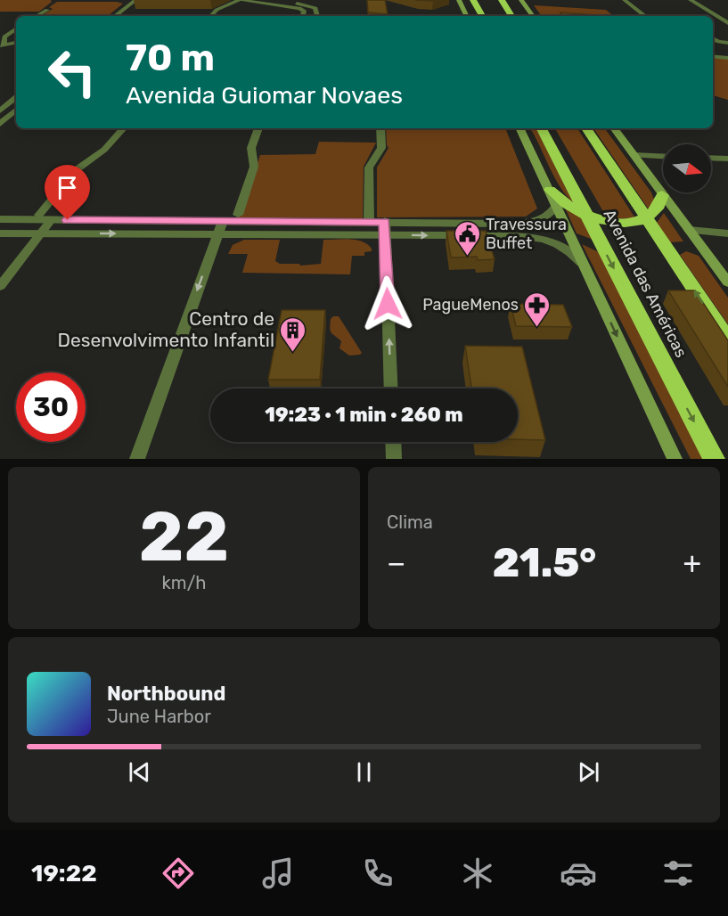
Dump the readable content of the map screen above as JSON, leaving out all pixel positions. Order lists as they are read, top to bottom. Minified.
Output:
{"streets":{"highway":["Avenida das Américas"]},"places":{"public building":["Travessura Buffet"],"pharmacy":["PagueMenos"],"building":["Centro de Desenvolvimento Infantil"]},"north":"right","page":{"turn":["70 m","Avenida Guiomar Novaes"],"limit":"30","trip":"19:23 · 1 min · 260 m","tile":[["22","km/h"],"Clima"],"heat":["−","21.5°","+"],"song":["Northbound","June Harbor"],"tabs":"19:22"}}
